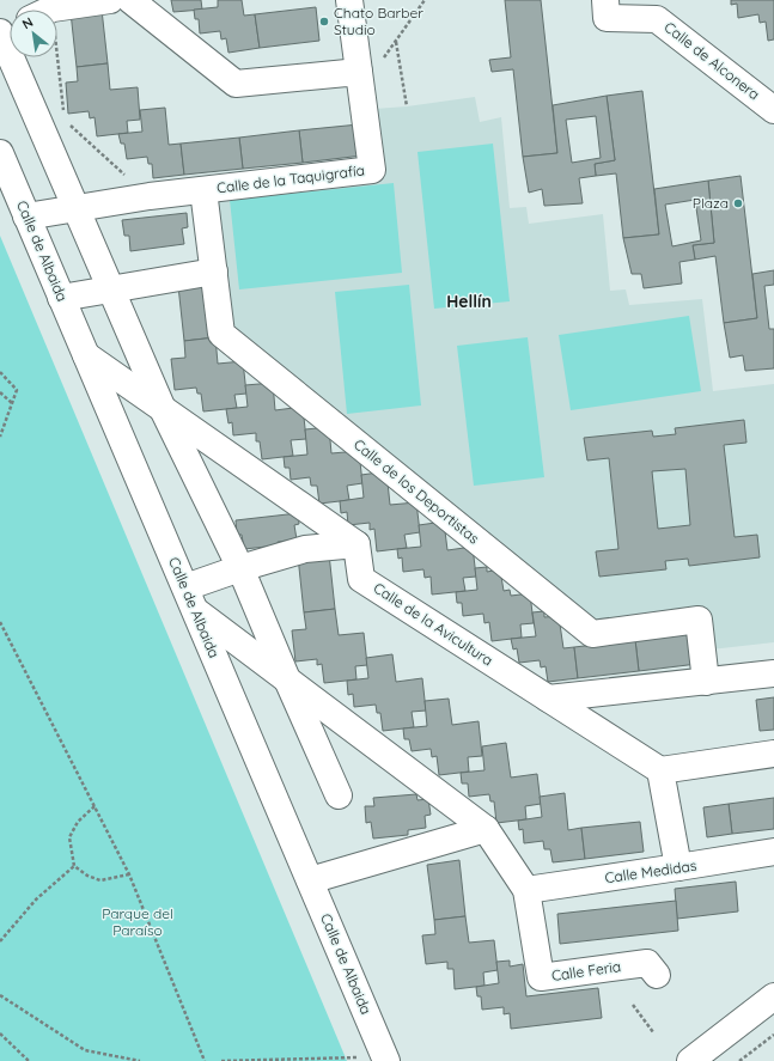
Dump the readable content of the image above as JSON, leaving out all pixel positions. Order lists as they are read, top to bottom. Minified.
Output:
{"streets":{"street":["Calle de Alconera","Calle de la Taquigrafía","Calle de Albaida","Calle de los Deportistas","Calle de la Avicultura","Calle Medidas","Calle Feria"]},"crossings":[["Calle de la Taquigrafía","Calle de Albaida"],["Calle de la Taquigrafía","Calle de los Deportistas"],["Calle Medidas","Calle Feria"]],"districts":["Hellín"],"parks":["Parque del Paraíso"],"places":["Chato Barber Studio","Plaza"],"north":"top left"}
